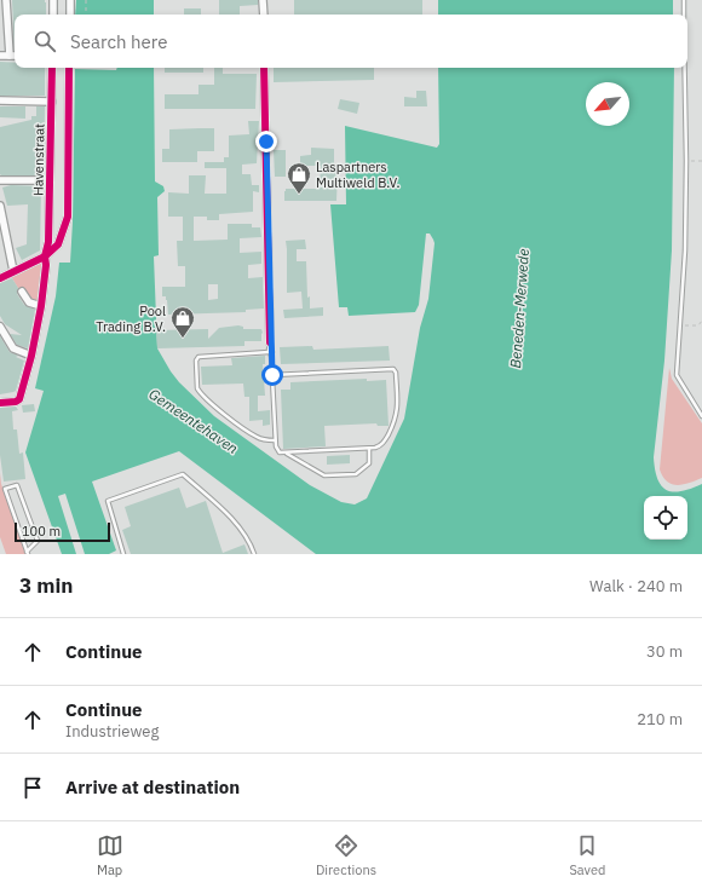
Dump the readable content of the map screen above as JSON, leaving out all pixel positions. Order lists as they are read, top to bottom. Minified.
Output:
{"streets":{"street":["Havenstraat"]},"water":["Beneden-Merwede","Gemeentehaven"],"places":{"shop":["Laspartners Multiweld B.V.","Pool Trading B.V."]},"scale_bar":"100 m","north":"bottom left","page":{"search":"Search here","scale":"100 m","heading":["3 min","Walk · 240 m"],"list":[["Continue","30 m"],["Continue","Industrieweg","210 m"],"Arrive at destination"],"nav":["Map","Directions","Saved"]}}
